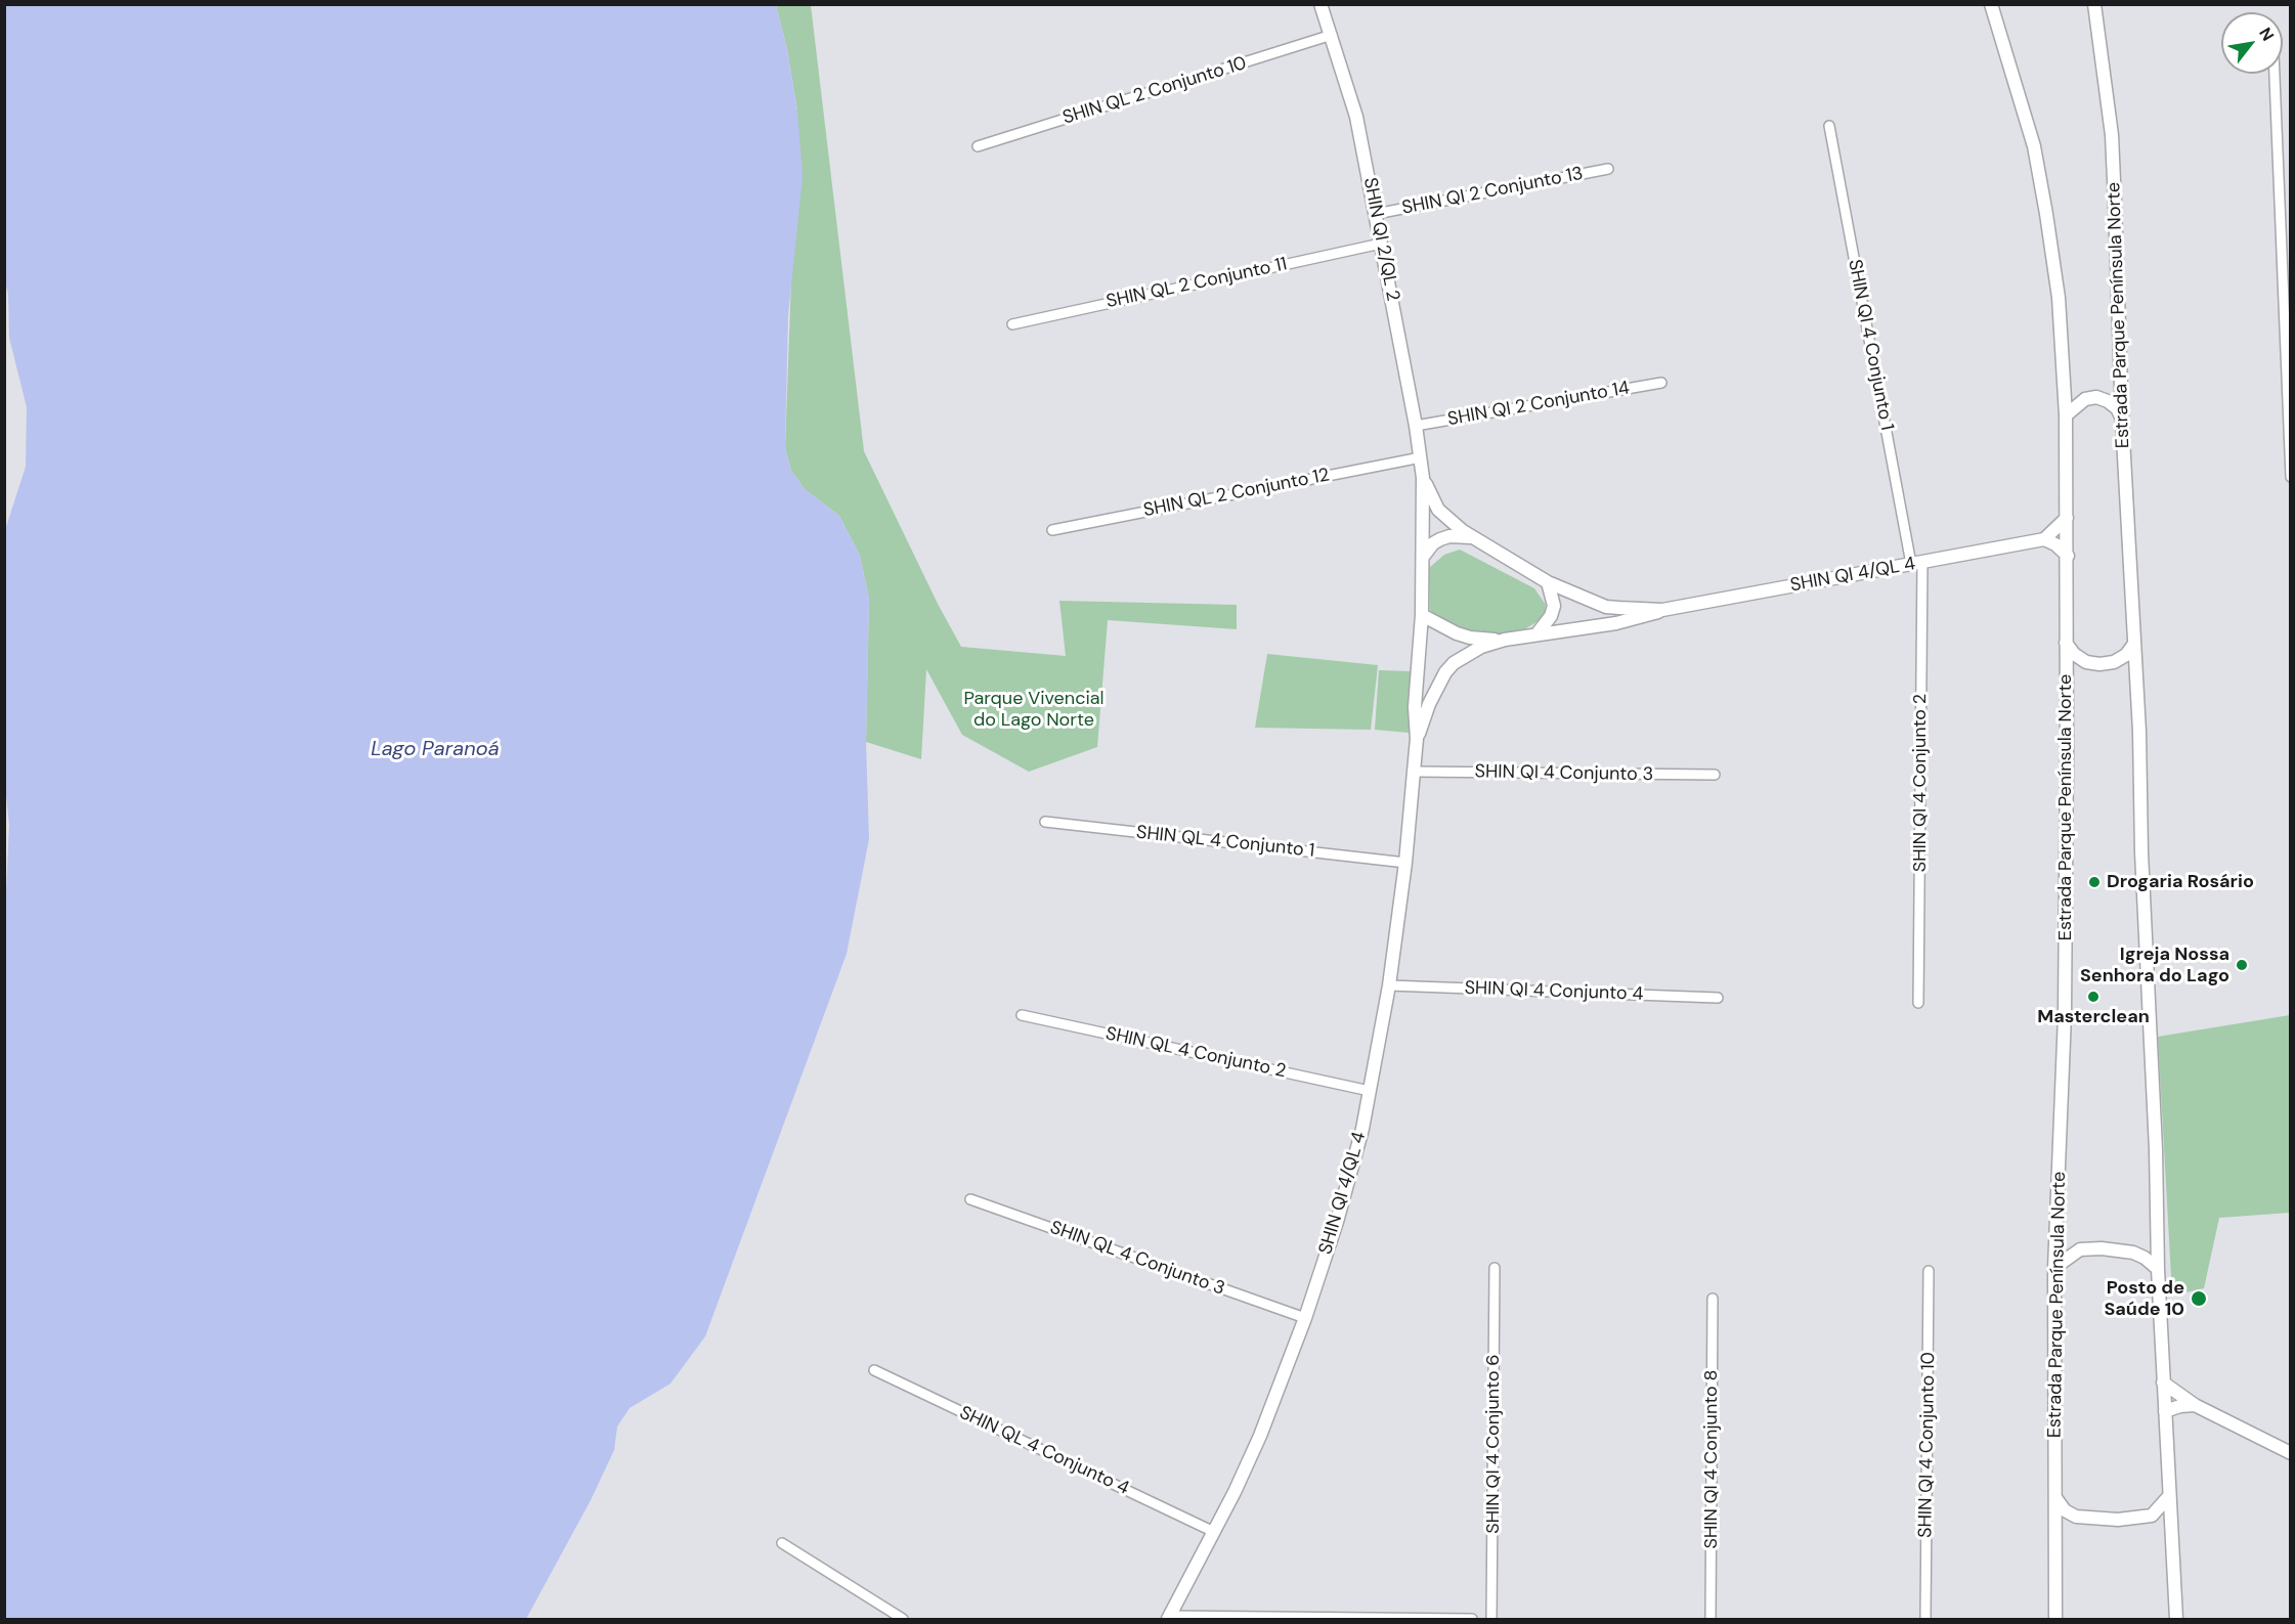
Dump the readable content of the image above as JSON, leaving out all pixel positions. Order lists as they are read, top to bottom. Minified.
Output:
{"streets":{"main road":["SHIN QI 2/QL 2","Estrada Parque Península Norte","SHIN QI 4/QL 4"],"street":["SHIN QL 2 Conjunto 10","SHIN QI 2 Conjunto 13","SHIN QL 2 Conjunto 11","SHIN QI 4 Conjunto 1","SHIN QI 2 Conjunto 14","SHIN QL 2 Conjunto 12","SHIN QI 4 Conjunto 3","SHIN QI 4 Conjunto 2","SHIN QL 4 Conjunto 1","SHIN QI 4 Conjunto 4","SHIN QL 4 Conjunto 2","SHIN QL 4 Conjunto 3","SHIN QI 4 Conjunto 6","SHIN QI 4 Conjunto 10","SHIN QL 4 Conjunto 4","SHIN QI 4 Conjunto 8"]},"crossings":[["SHIN QL 2 Conjunto 10","SHIN QI 2/QL 2"],["SHIN QI 2 Conjunto 13","SHIN QI 2/QL 2"],["SHIN QI 2/QL 2","SHIN QL 2 Conjunto 11"],["SHIN QI 2/QL 2","SHIN QI 2 Conjunto 14"],["SHIN QI 2/QL 2","SHIN QL 2 Conjunto 12"],["SHIN QI 2/QL 2","SHIN QI 4/QL 4"],["SHIN QI 4 Conjunto 1","SHIN QI 4/QL 4"],["SHIN QI 4 Conjunto 1","SHIN QI 4 Conjunto 2"],["SHIN QI 4/QL 4","SHIN QI 4 Conjunto 3"],["SHIN QI 4/QL 4","SHIN QI 4 Conjunto 2"],["SHIN QI 4/QL 4","SHIN QL 4 Conjunto 1"],["SHIN QI 4/QL 4","SHIN QI 4 Conjunto 4"],["SHIN QI 4/QL 4","SHIN QL 4 Conjunto 2"],["SHIN QI 4/QL 4","SHIN QL 4 Conjunto 3"],["SHIN QI 4/QL 4","SHIN QL 4 Conjunto 4"]],"water":["Lago Paranoá"],"parks":["Parque Vivencial do Lago Norte"],"places":["Drogaria Rosário","Igreja Nossa Senhora do Lago","Masterclean","Posto de Saúde 10"],"north":"top right"}
